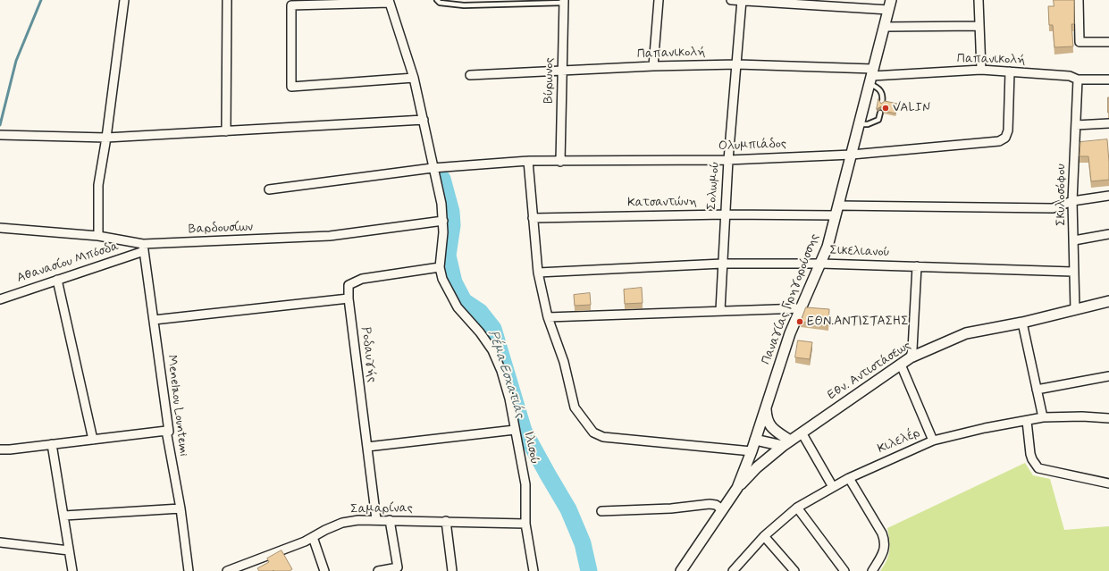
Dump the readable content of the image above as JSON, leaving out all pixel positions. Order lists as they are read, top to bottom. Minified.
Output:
{"streets":{"street":["Παπανικολή","Βύρωνος","Ολυμπιάδος","Σολωμού","Σκυλοσόφου","Κατσαντώνη","Βαρδουσίων","Σικελιανού","Αθανασίου Μπόσδα","Παναγίας Γρηγορούσσης","Ροδαυγής","Εθν. Αντιστάσεως","Menelaou Lountemi","Κιλελέρ","Ιλισού","Σαμαρίνας"]},"crossings":[["Παπανικολή","Βύρωνος"],["Παπανικολή","Ολυμπιάδος"],["Παπανικολή","Σολωμού"],["Παπανικολή","Σκυλοσόφου"],["Παπανικολή","Παναγίας Γρηγορούσσης"],["Βύρωνος","Ολυμπιάδος"],["Ολυμπιάδος","Σολωμού"],["Ολυμπιάδος","Παναγίας Γρηγορούσσης"],["Ολυμπιάδος","Ιλισού"],["Σολωμού","Κατσαντώνη"],["Σολωμού","Σικελιανού"],["Σκυλοσόφου","Σικελιανού"],["Σκυλοσόφου","Εθν. Αντιστάσεως"],["Κατσαντώνη","Παναγίας Γρηγορούσσης"],["Βαρδουσίων","Αθανασίου Μπόσδα"],["Βαρδουσίων","Menelaou Lountemi"],["Βαρδουσίων","Ιλισού"],["Σικελιανού","Παναγίας Γρηγορούσσης"],["Αθανασίου Μπόσδα","Menelaou Lountemi"],["Παναγίας Γρηγορούσσης","Εθν. Αντιστάσεως"],["Ροδαυγής","Ιλισού"],["Ροδαυγής","Σαμαρίνας"],["Ιλισού","Σαμαρίνας"]],"water":["Ρέμα Εσχατιάς"],"places":["VALIN","ΕΘΝ.ΑΝΤΙΣΤΑΣΗΣ"]}
